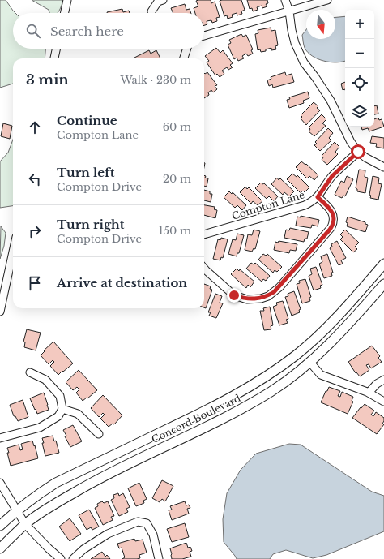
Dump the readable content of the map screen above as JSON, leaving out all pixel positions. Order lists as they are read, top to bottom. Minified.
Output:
{"streets":{"main road":["Concord Boulevard"],"street":["Compton Lane"]},"north":"bottom","page":{"map_buttons":["+","−"],"search":"Search here","heading":["3 min","Walk · 230 m"],"list":[["Continue","Compton Lane","60 m"],["Turn left","Compton Drive","20 m"],["Turn right","Compton Drive","150 m"],"Arrive at destination"]}}
